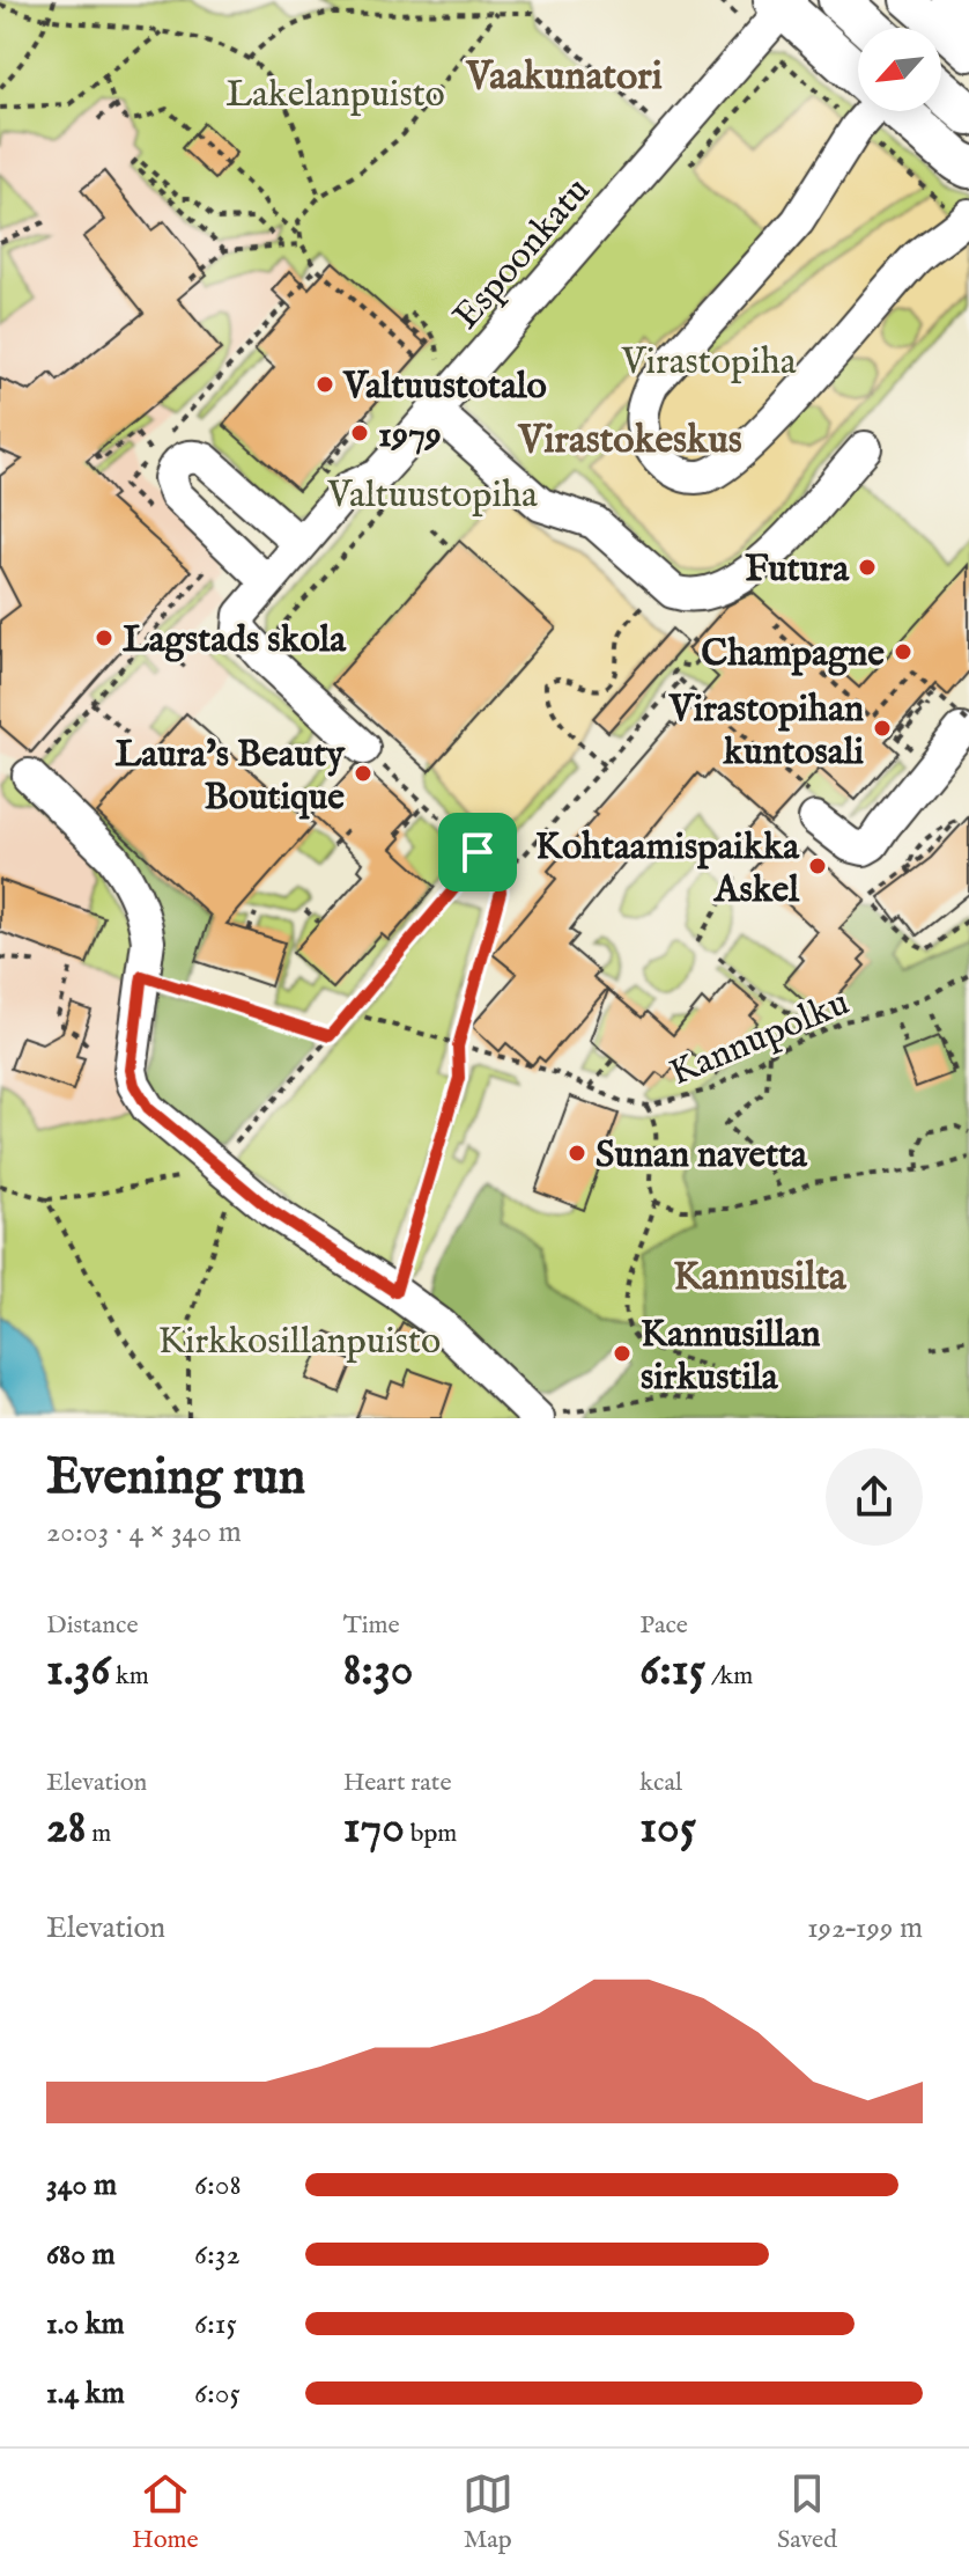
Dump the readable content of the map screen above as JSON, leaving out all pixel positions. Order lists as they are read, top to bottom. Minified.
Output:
{"streets":{"street":["Espoonkatu"],"path":["Kannupolku"]},"districts":["Vaakunatori","Virastokeskus","Kannusilta"],"parks":["Lakelanpuisto","Virastopiha","Valtuustopiha","Kirkkosillanpuisto"],"places":["Valtuustotalo","1979","Futura","Lagstads skola","Champagne","Virastopihan kuntosali","Laura's Beauty Boutique","Kohtaamispaikka Askel","Sunan navetta","Kannusillan sirkustila"],"north":"bottom left","page":{"heading":["Evening run","20:03 · 4 × 340 m"],"stats":[["Distance","1.36 km"],["Time","8:30"],["Pace","6:15 /km"],["Elevation","28 m"],["Heart rate","170 bpm"],["kcal","105"]],"chart":["Elevation","192–199 m"],"list":[{"name":"340 m","note":"6:08"},{"name":"680 m","note":"6:32"},{"name":"1.0 km","note":"6:15"},{"name":"1.4 km","note":"6:05"}],"tabs":["Home","Map","Saved"]}}
